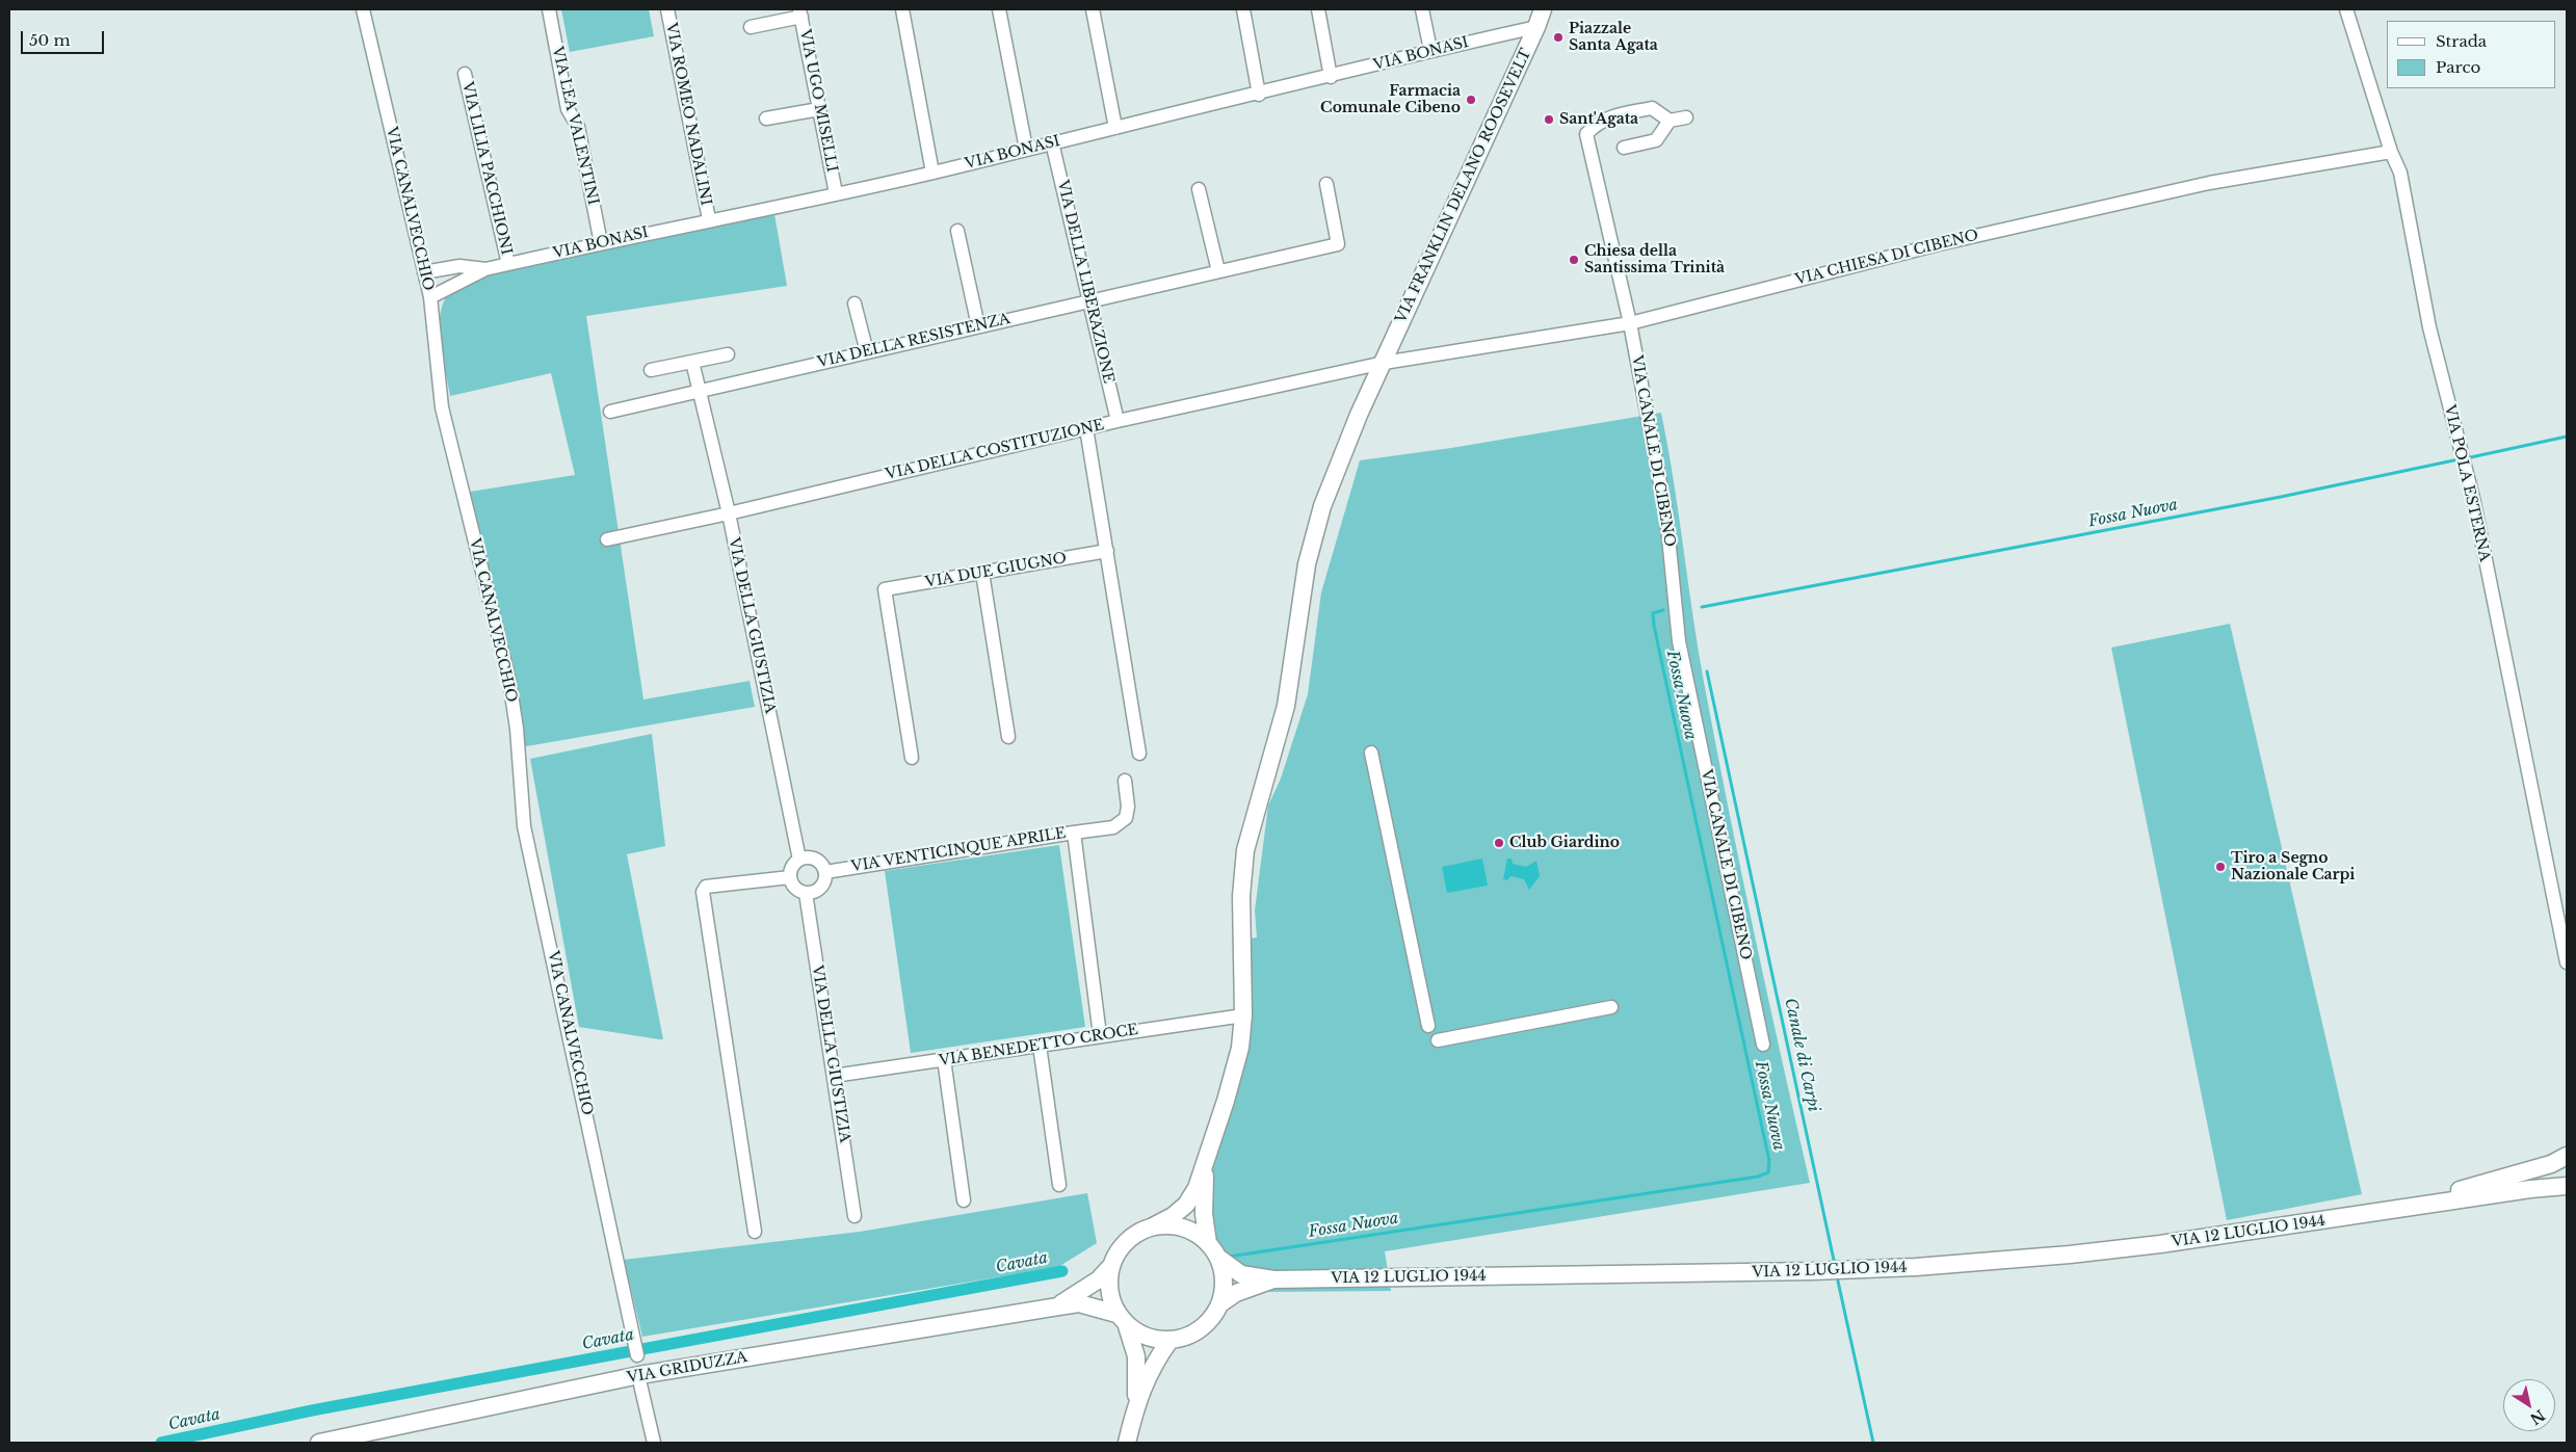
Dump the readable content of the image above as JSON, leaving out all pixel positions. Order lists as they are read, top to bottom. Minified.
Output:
{"streets":{"main road":["VIA FRANKLIN DELANO ROOSEVELT","VIA 12 LUGLIO 1944","VIA GRIDUZZA"],"street":["VIA BONASI","VIA UGO MISELLI","VIA ROMEO NADALINI","VIA LEA VALENTINI","VIA LILIA PACCHIONI","VIA CANALVECCHIO","VIA CHIESA DI CIBENO","VIA DELLA LIBERAZIONE","VIA DELLA RESISTENZA","VIA DELLA COSTITUZIONE","VIA CANALE DI CIBENO","VIA POLA ESTERNA","VIA DUE GIUGNO","VIA DELLA GIUSTIZIA","VIA VENTICINQUE APRILE","VIA BENEDETTO CROCE"]},"crossings":[["VIA BONASI","VIA UGO MISELLI"],["VIA BONASI","VIA ROMEO NADALINI"],["VIA BONASI","VIA LEA VALENTINI"],["VIA BONASI","VIA LILIA PACCHIONI"],["VIA BONASI","VIA FRANKLIN DELANO ROOSEVELT"],["VIA BONASI","VIA CANALVECCHIO"],["VIA BONASI","VIA DELLA LIBERAZIONE"],["VIA FRANKLIN DELANO ROOSEVELT","VIA CHIESA DI CIBENO"],["VIA FRANKLIN DELANO ROOSEVELT","VIA DELLA COSTITUZIONE"],["VIA FRANKLIN DELANO ROOSEVELT","VIA BENEDETTO CROCE"],["VIA CHIESA DI CIBENO","VIA DELLA COSTITUZIONE"],["VIA CHIESA DI CIBENO","VIA CANALE DI CIBENO"],["VIA CHIESA DI CIBENO","VIA POLA ESTERNA"],["VIA DELLA LIBERAZIONE","VIA DELLA RESISTENZA"],["VIA DELLA LIBERAZIONE","VIA DELLA COSTITUZIONE"],["VIA DELLA RESISTENZA","VIA DELLA GIUSTIZIA"],["VIA DELLA COSTITUZIONE","VIA DELLA GIUSTIZIA"],["VIA DELLA GIUSTIZIA","VIA VENTICINQUE APRILE"],["VIA DELLA GIUSTIZIA","VIA BENEDETTO CROCE"],["VIA VENTICINQUE APRILE","VIA BENEDETTO CROCE"]],"water":["Fossa Nuova","Canale di Carpi","Cavata"],"places":["Piazzale Santa Agata","Farmacia Comunale Cibeno","Sant'Agata","Chiesa della Santissima Trinità","Club Giardino","Tiro a Segno Nazionale Carpi"],"legend":["Strada","Parco"],"scale_bar":"50 m","north":"bottom right"}
